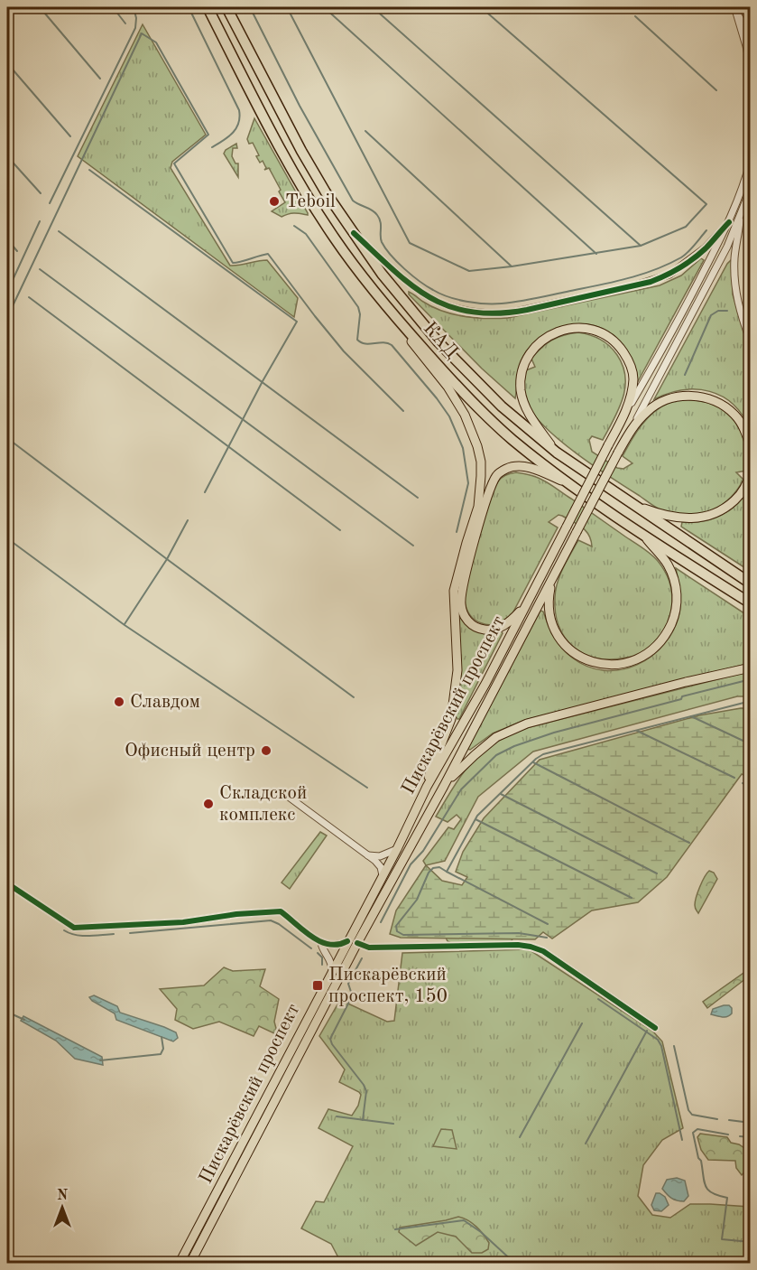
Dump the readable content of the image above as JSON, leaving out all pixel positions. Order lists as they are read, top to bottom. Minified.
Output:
{"streets":{"highway":["КАД"],"main road":["Пискарёвский проспект"]},"places":{"other":["Teboil","Славдом","Офисный центр","Складской комплекс"],"transit":["Пискарёвский проспект, 150"]},"north":"top"}
